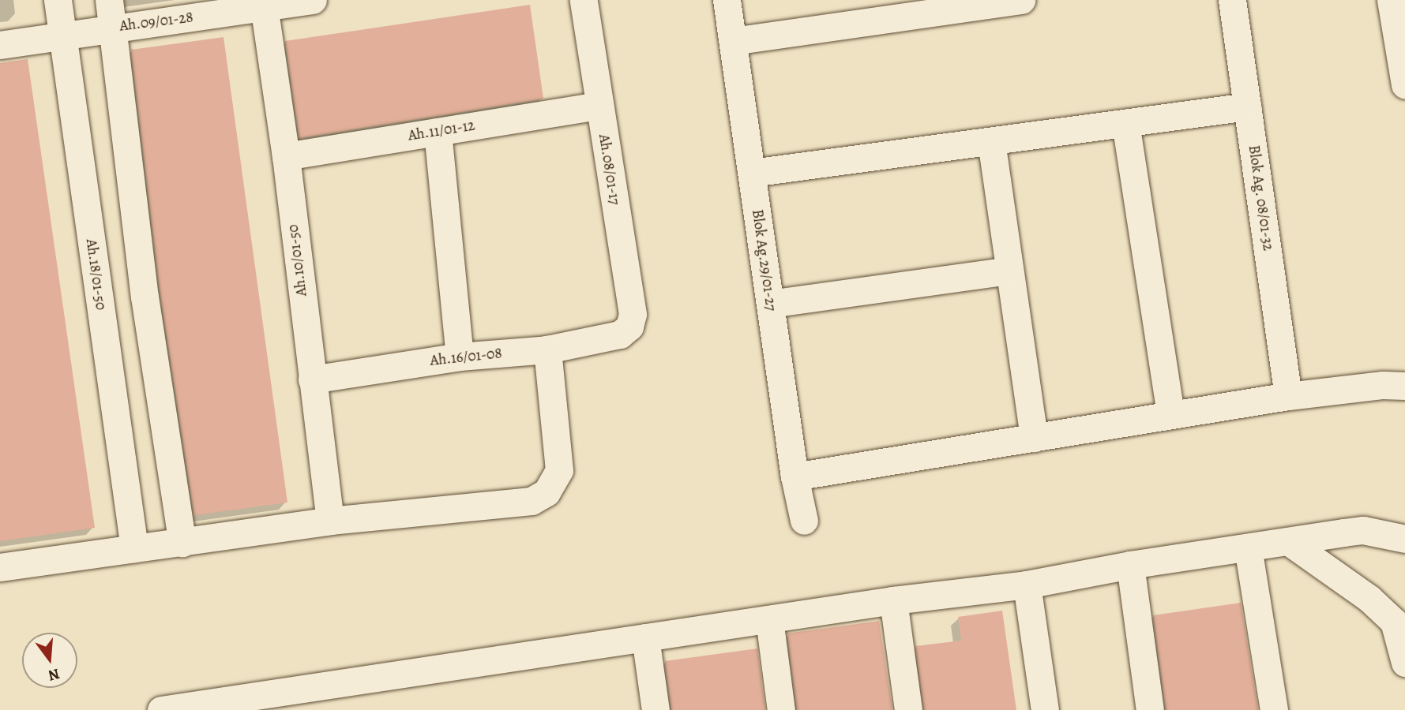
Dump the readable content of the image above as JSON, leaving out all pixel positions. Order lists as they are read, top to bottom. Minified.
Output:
{"streets":{"street":["Ah.09/01-28","Ah.11/01-12","Ah.08/01-17","Blok Ag. 08/01-32","Ah.10/01-50","Blok Ag.29/01-27","Ah.18/01-50","Ah.16/01-08"]},"crossings":[["Ah.09/01-28","Ah.10/01-50"],["Ah.09/01-28","Ah.18/01-50"],["Ah.11/01-12","Ah.08/01-17"],["Ah.11/01-12","Ah.10/01-50"],["Ah.08/01-17","Ah.16/01-08"],["Ah.10/01-50","Ah.16/01-08"]],"north":"bottom"}
